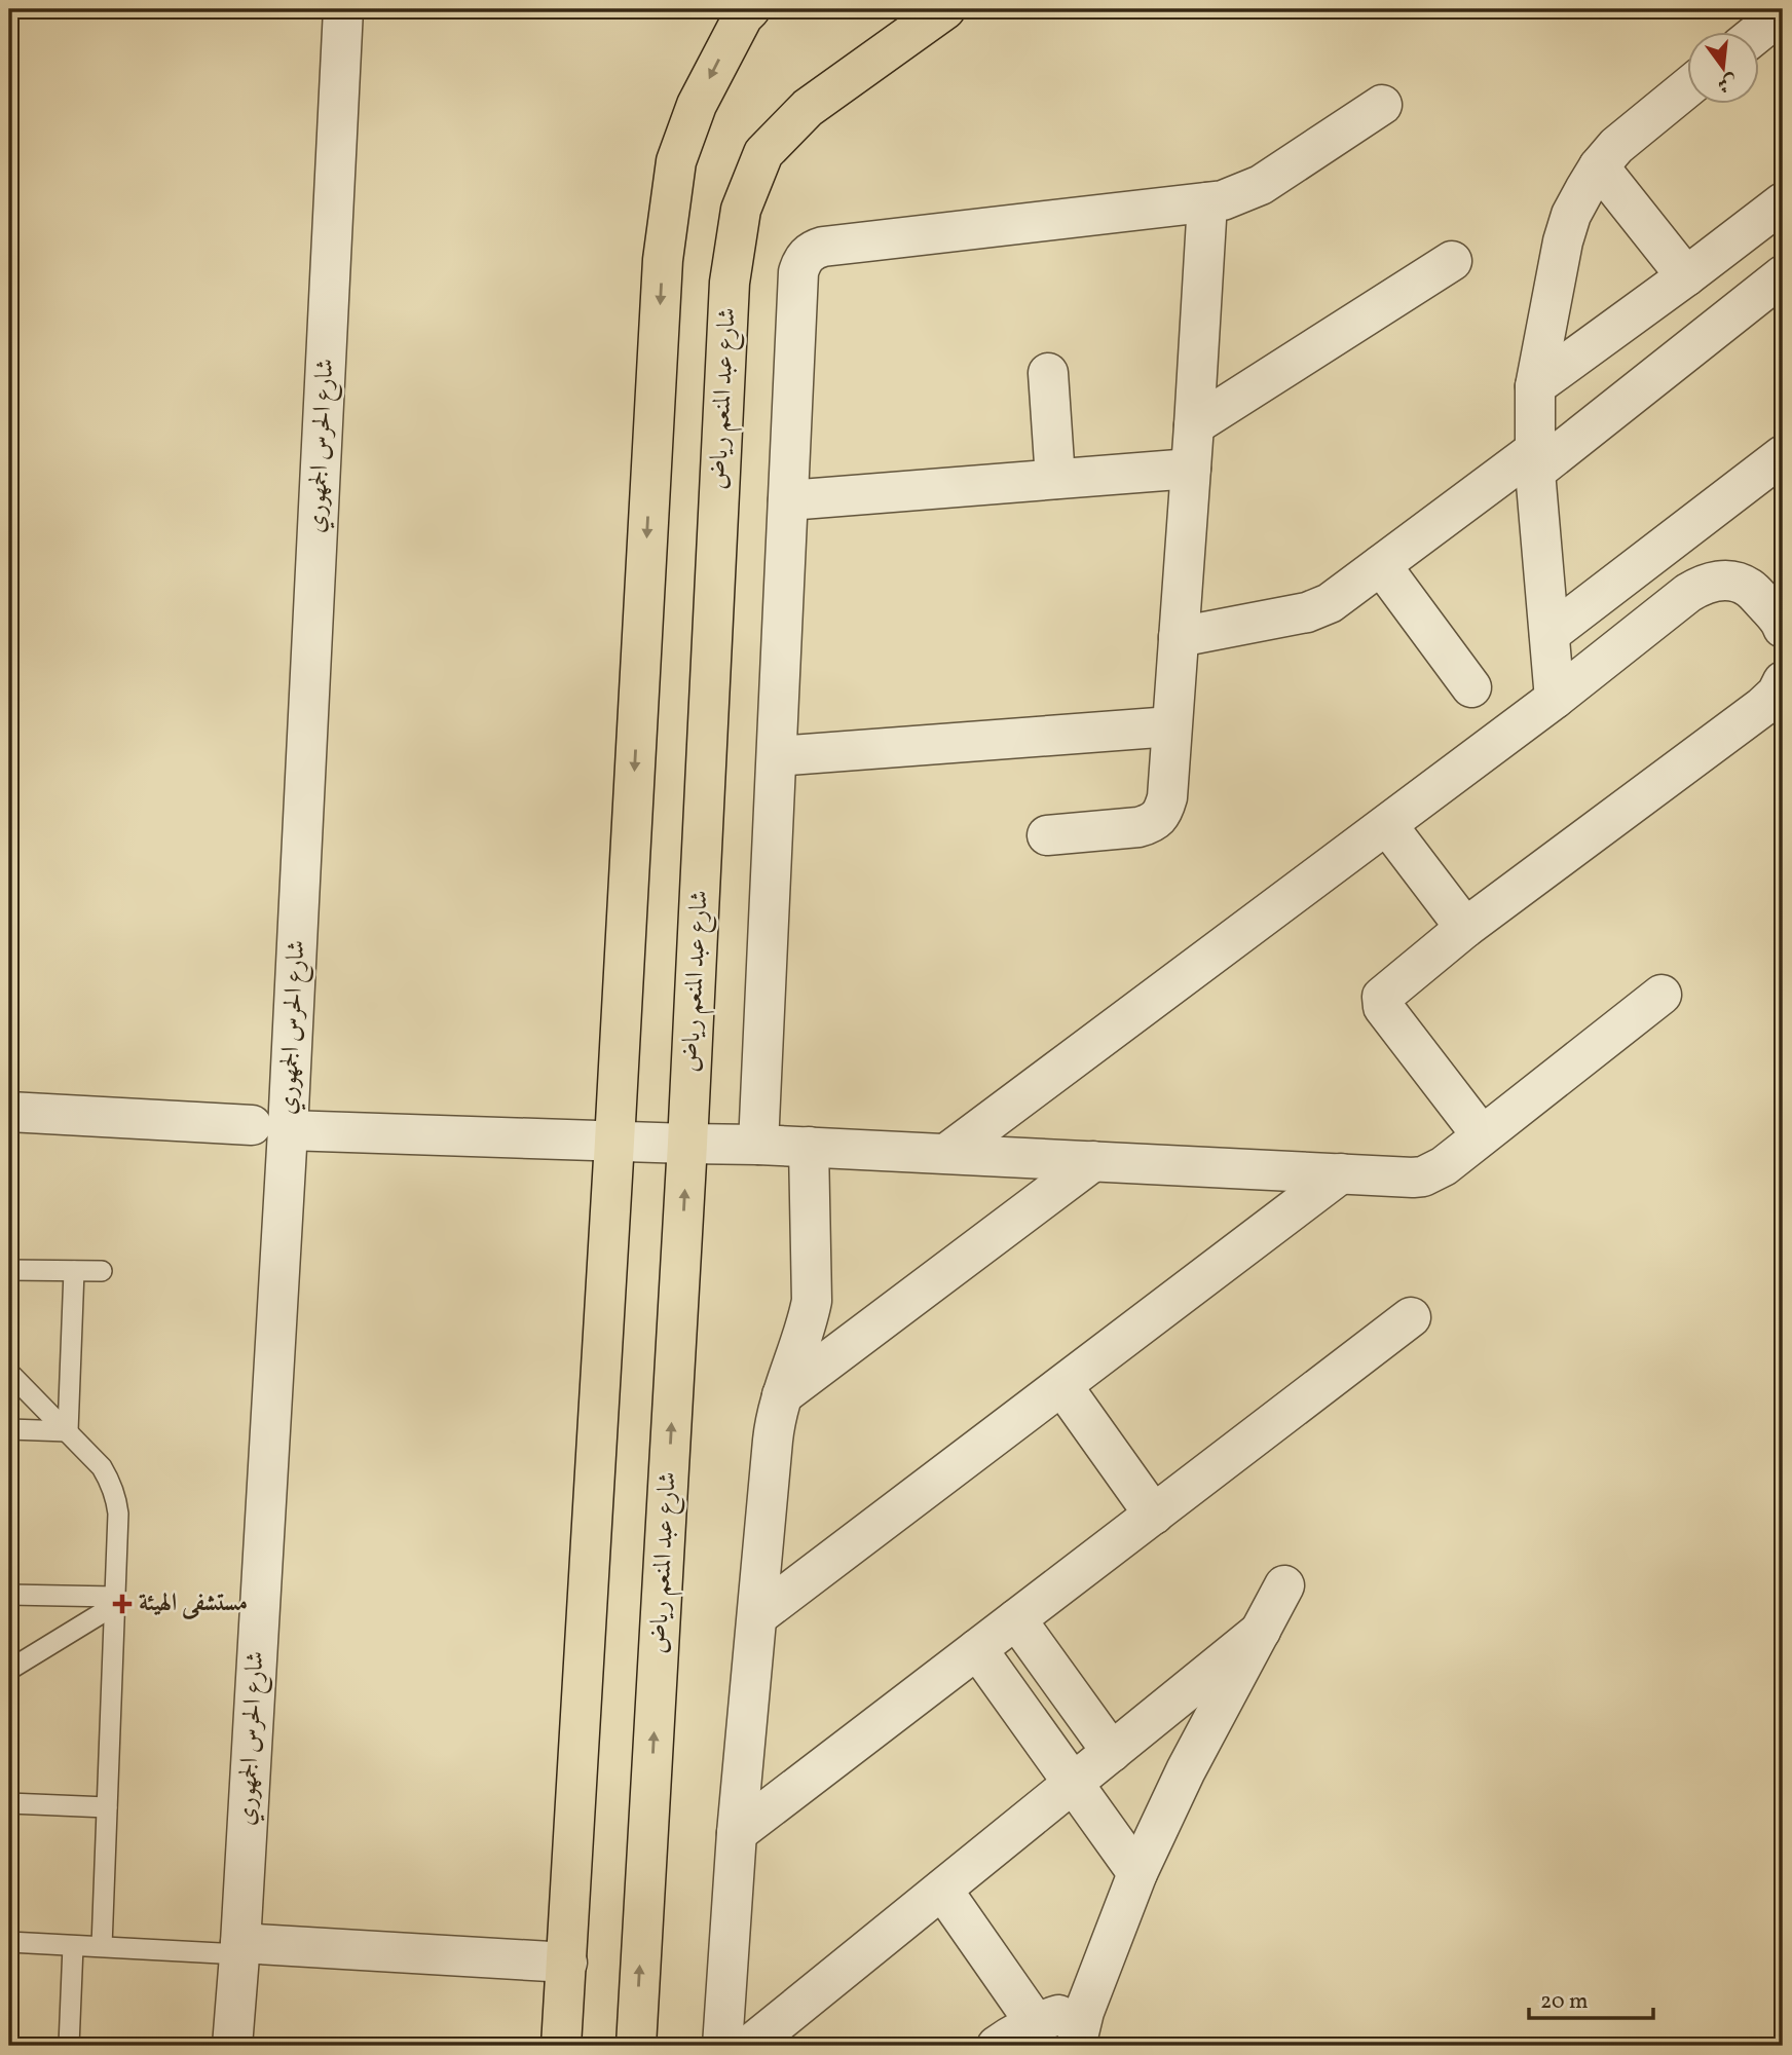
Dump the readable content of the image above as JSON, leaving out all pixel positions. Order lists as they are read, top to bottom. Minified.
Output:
{"streets":{"highway":["شارع عبد المنعم رياض"],"street":["شارع الحرس الجمهوري"]},"places":{"health":["مستشفى الهيئة"]},"scale_bar":"20 m","north":"bottom"}
